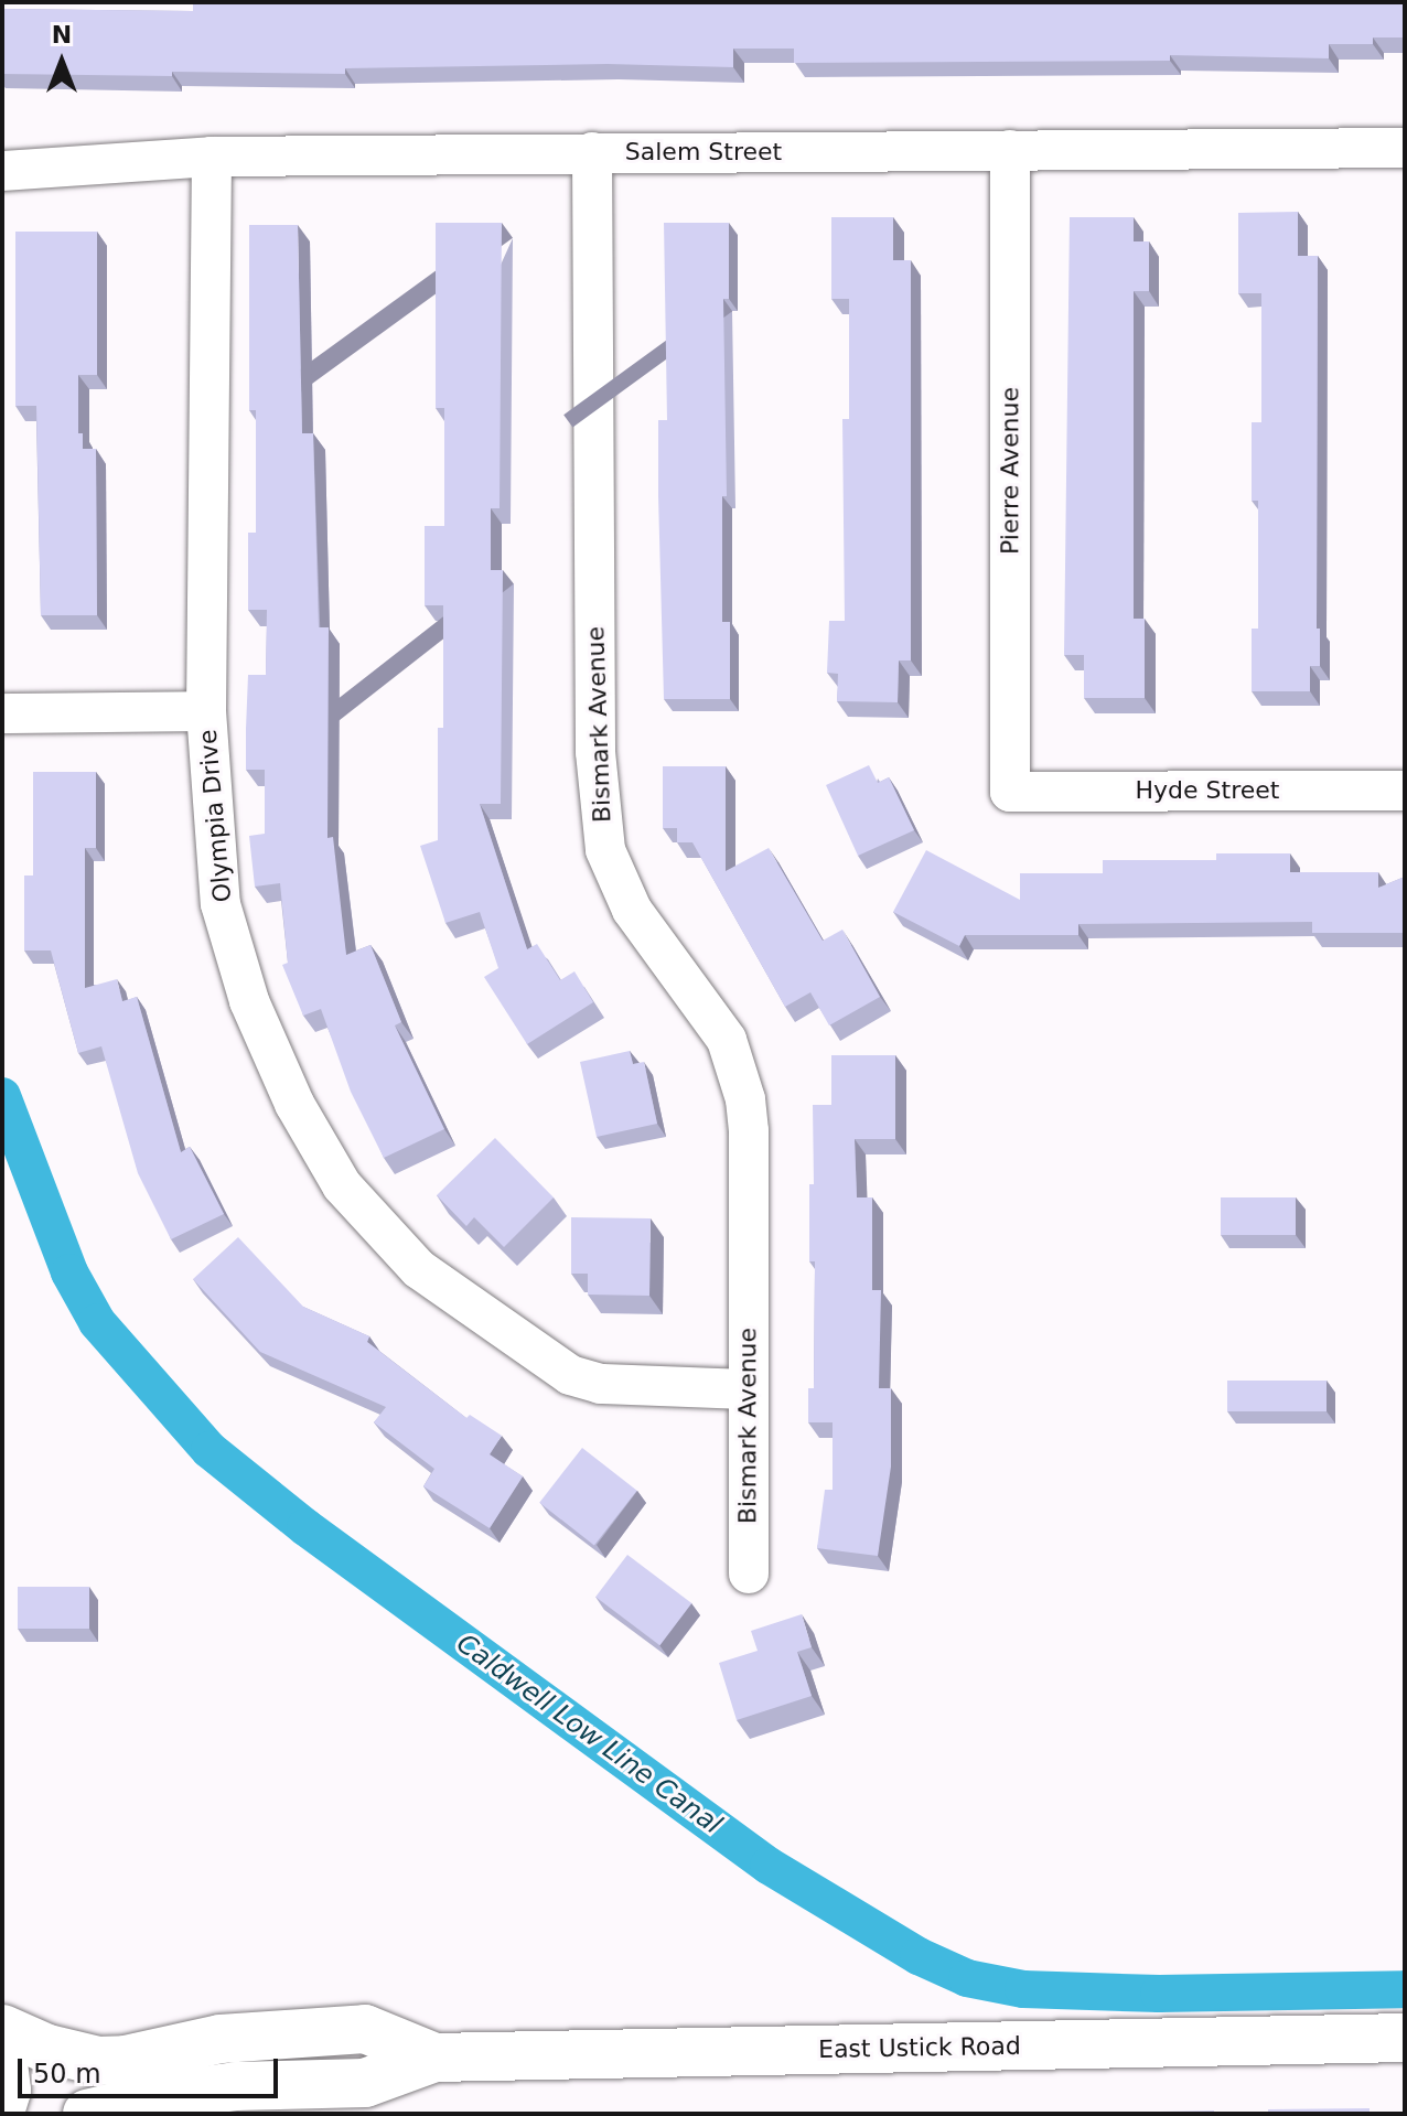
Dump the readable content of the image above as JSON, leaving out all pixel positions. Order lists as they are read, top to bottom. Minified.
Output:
{"streets":{"main road":["East Ustick Road"],"street":["Salem Street","Pierre Avenue","Bismark Avenue","Hyde Street","Olympia Drive"]},"crossings":[["Salem Street","Pierre Avenue"],["Salem Street","Bismark Avenue"],["Salem Street","Olympia Drive"],["Pierre Avenue","Hyde Street"],["Bismark Avenue","Olympia Drive"]],"water":["Caldwell Low Line Canal"],"scale_bar":"50 m","north":"top"}
